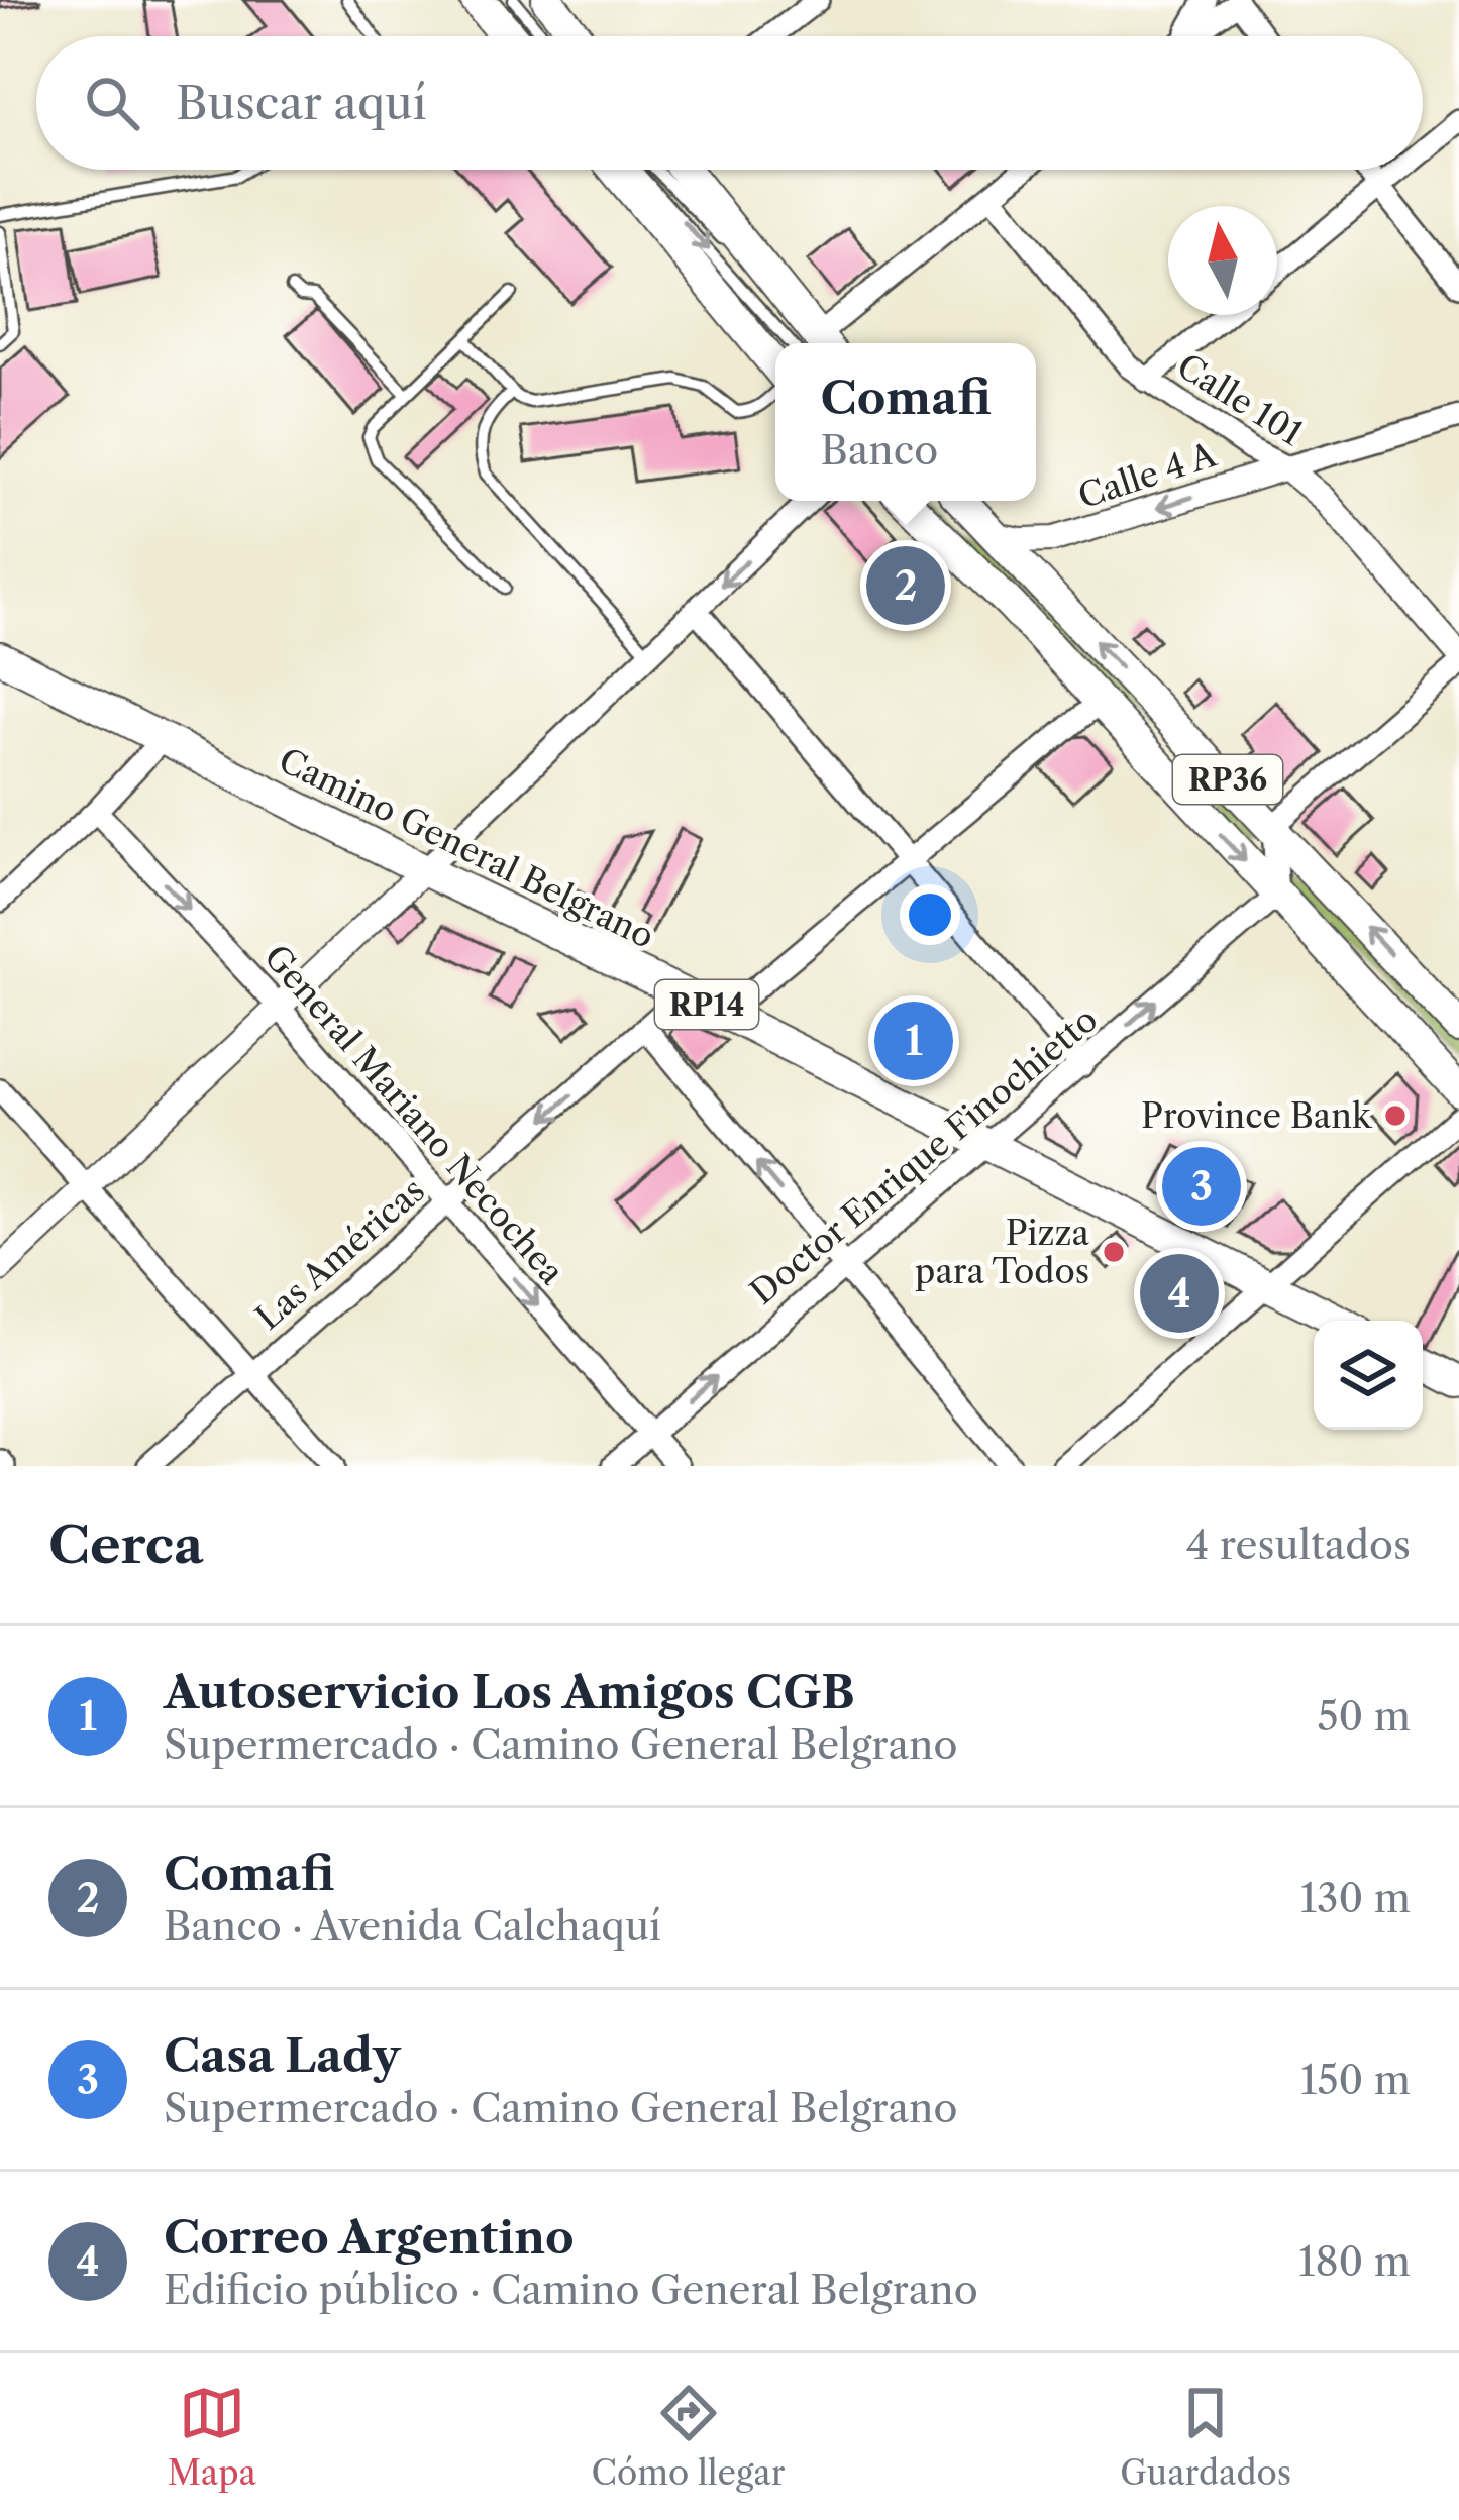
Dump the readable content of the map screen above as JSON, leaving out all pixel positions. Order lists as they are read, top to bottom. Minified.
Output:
{"streets":{"main road":["RP36","Camino General Belgrano","RP14"],"street":["Calle 101","Calle 4 A","General Mariano Necochea","Doctor Enrique Finochietto","Las Américas"]},"crossings":[["Calle 101","Calle 4 A"],["Calle 4 A","RP36"],["RP36","Doctor Enrique Finochietto"],["Camino General Belgrano","Doctor Enrique Finochietto"],["Camino General Belgrano","Las Américas"],["General Mariano Necochea","Doctor Enrique Finochietto"],["General Mariano Necochea","Las Américas"]],"one_way":["Calle 4 A","General Mariano Necochea","Doctor Enrique Finochietto","Las Américas"],"places":["Province Bank","Pizza para Todos"],"north":"top","page":{"search":"Buscar aquí","popup":["Comafi","Banco"],"pins":["2","1","3","4"],"heading":["Cerca","4 resultados"],"list":[{"mark":"1","name":"Autoservicio Los Amigos CGB","note":"Supermercado · Camino General Belgrano","value":"50 m"},{"mark":"2","name":"Comafi","note":"Banco · Avenida Calchaquí","value":"130 m"},{"mark":"3","name":"Casa Lady","note":"Supermercado · Camino General Belgrano","value":"150 m"},{"mark":"4","name":"Correo Argentino","note":"Edificio público · Camino General Belgrano","value":"180 m"}],"nav":["Mapa","Cómo llegar","Guardados"]}}
